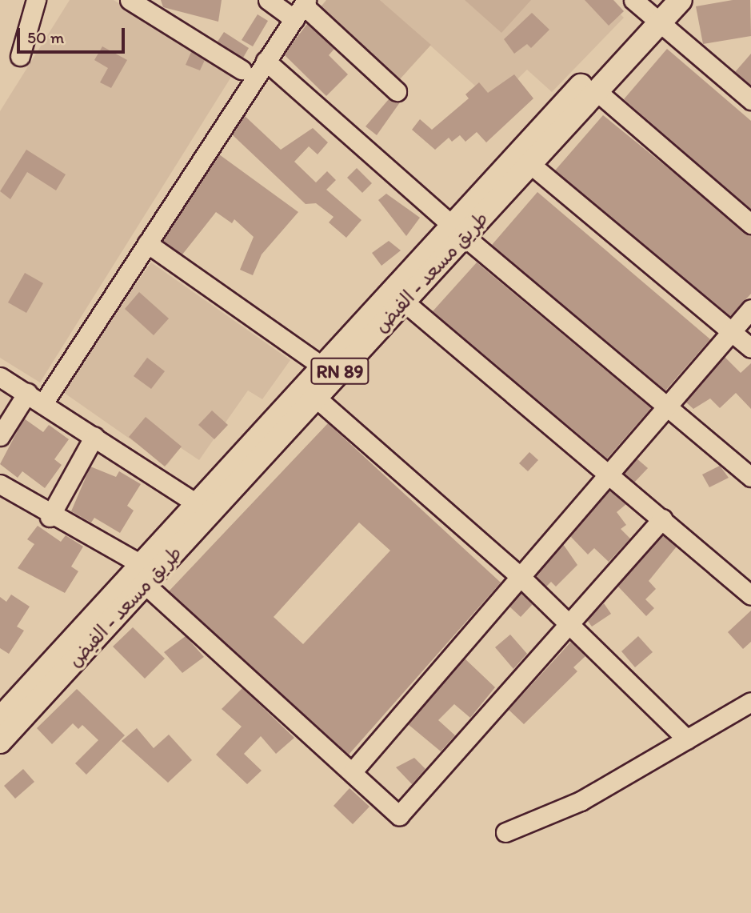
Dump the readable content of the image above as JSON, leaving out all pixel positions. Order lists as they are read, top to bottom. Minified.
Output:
{"streets":{"main road":["طريق مسعد - الفيض","RN 89"]},"scale_bar":"50 m"}
